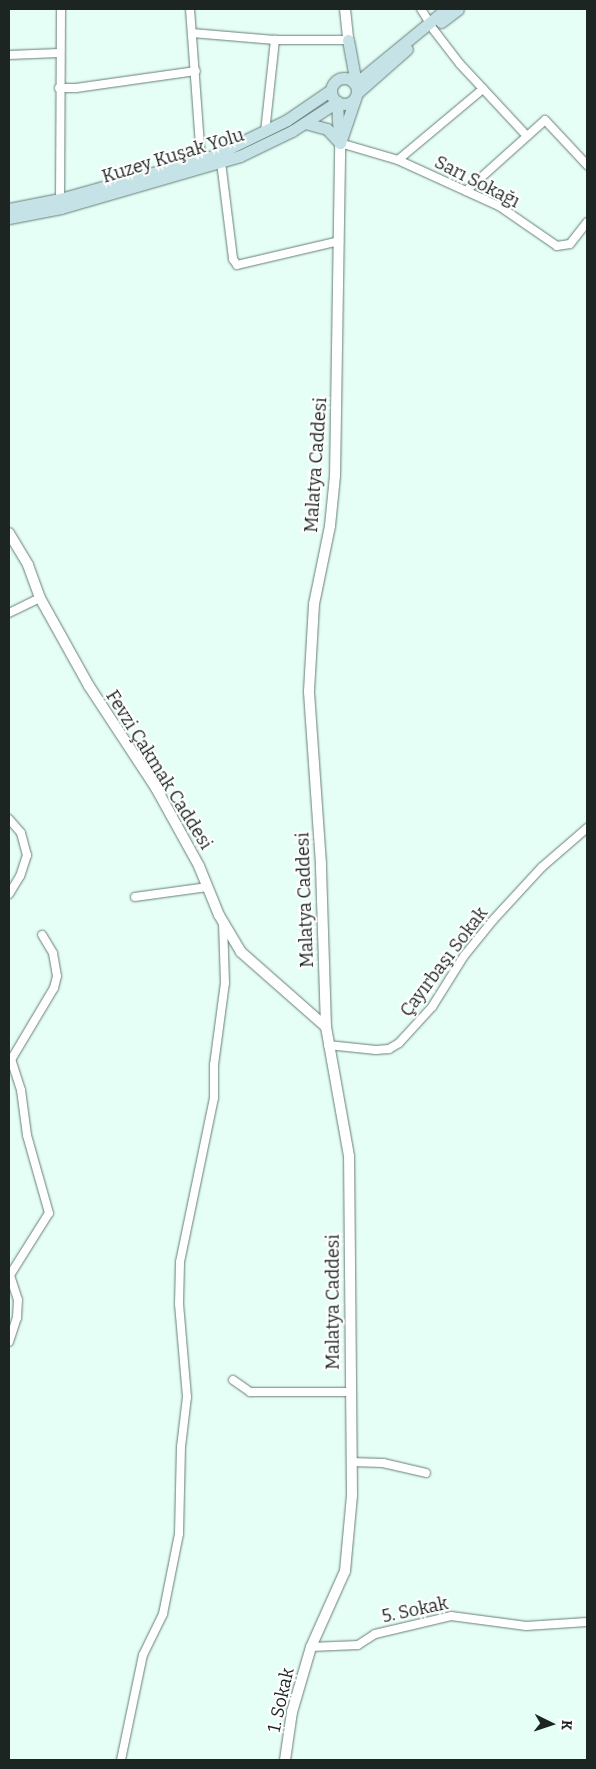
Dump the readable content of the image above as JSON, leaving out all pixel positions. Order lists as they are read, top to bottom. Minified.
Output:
{"streets":{"main road":["Kuzey Kuşak Yolu"],"street":["Sarı Sokağı","Malatya Caddesi","Fevzi Çakmak Caddesi","Çayırbaşı Sokak","5. Sokak","1. Sokak"]},"crossings":[["Sarı Sokağı","Malatya Caddesi"],["Malatya Caddesi","Fevzi Çakmak Caddesi"],["Malatya Caddesi","Çayırbaşı Sokak"],["Malatya Caddesi","5. Sokak"],["Malatya Caddesi","1. Sokak"],["5. Sokak","1. Sokak"]],"north":"right"}
